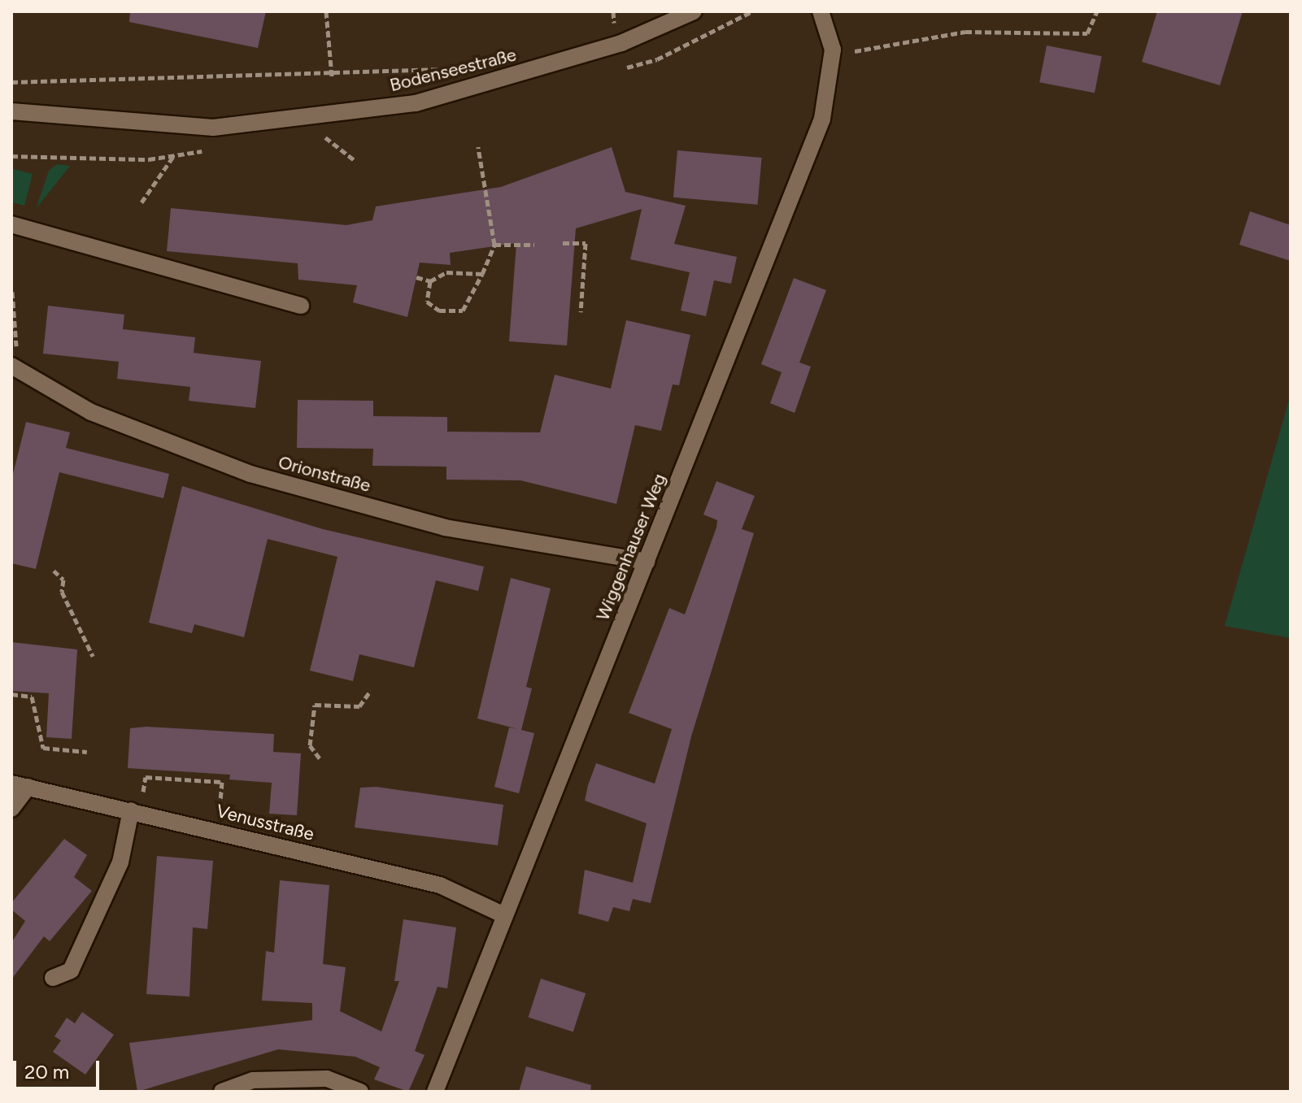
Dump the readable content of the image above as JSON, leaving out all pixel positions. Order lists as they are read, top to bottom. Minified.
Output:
{"streets":{"street":["Bodenseestraße","Orionstraße","Wiggenhauser Weg","Venusstraße"]},"crossings":[["Orionstraße","Wiggenhauser Weg"],["Wiggenhauser Weg","Venusstraße"]],"scale_bar":"20 m"}
